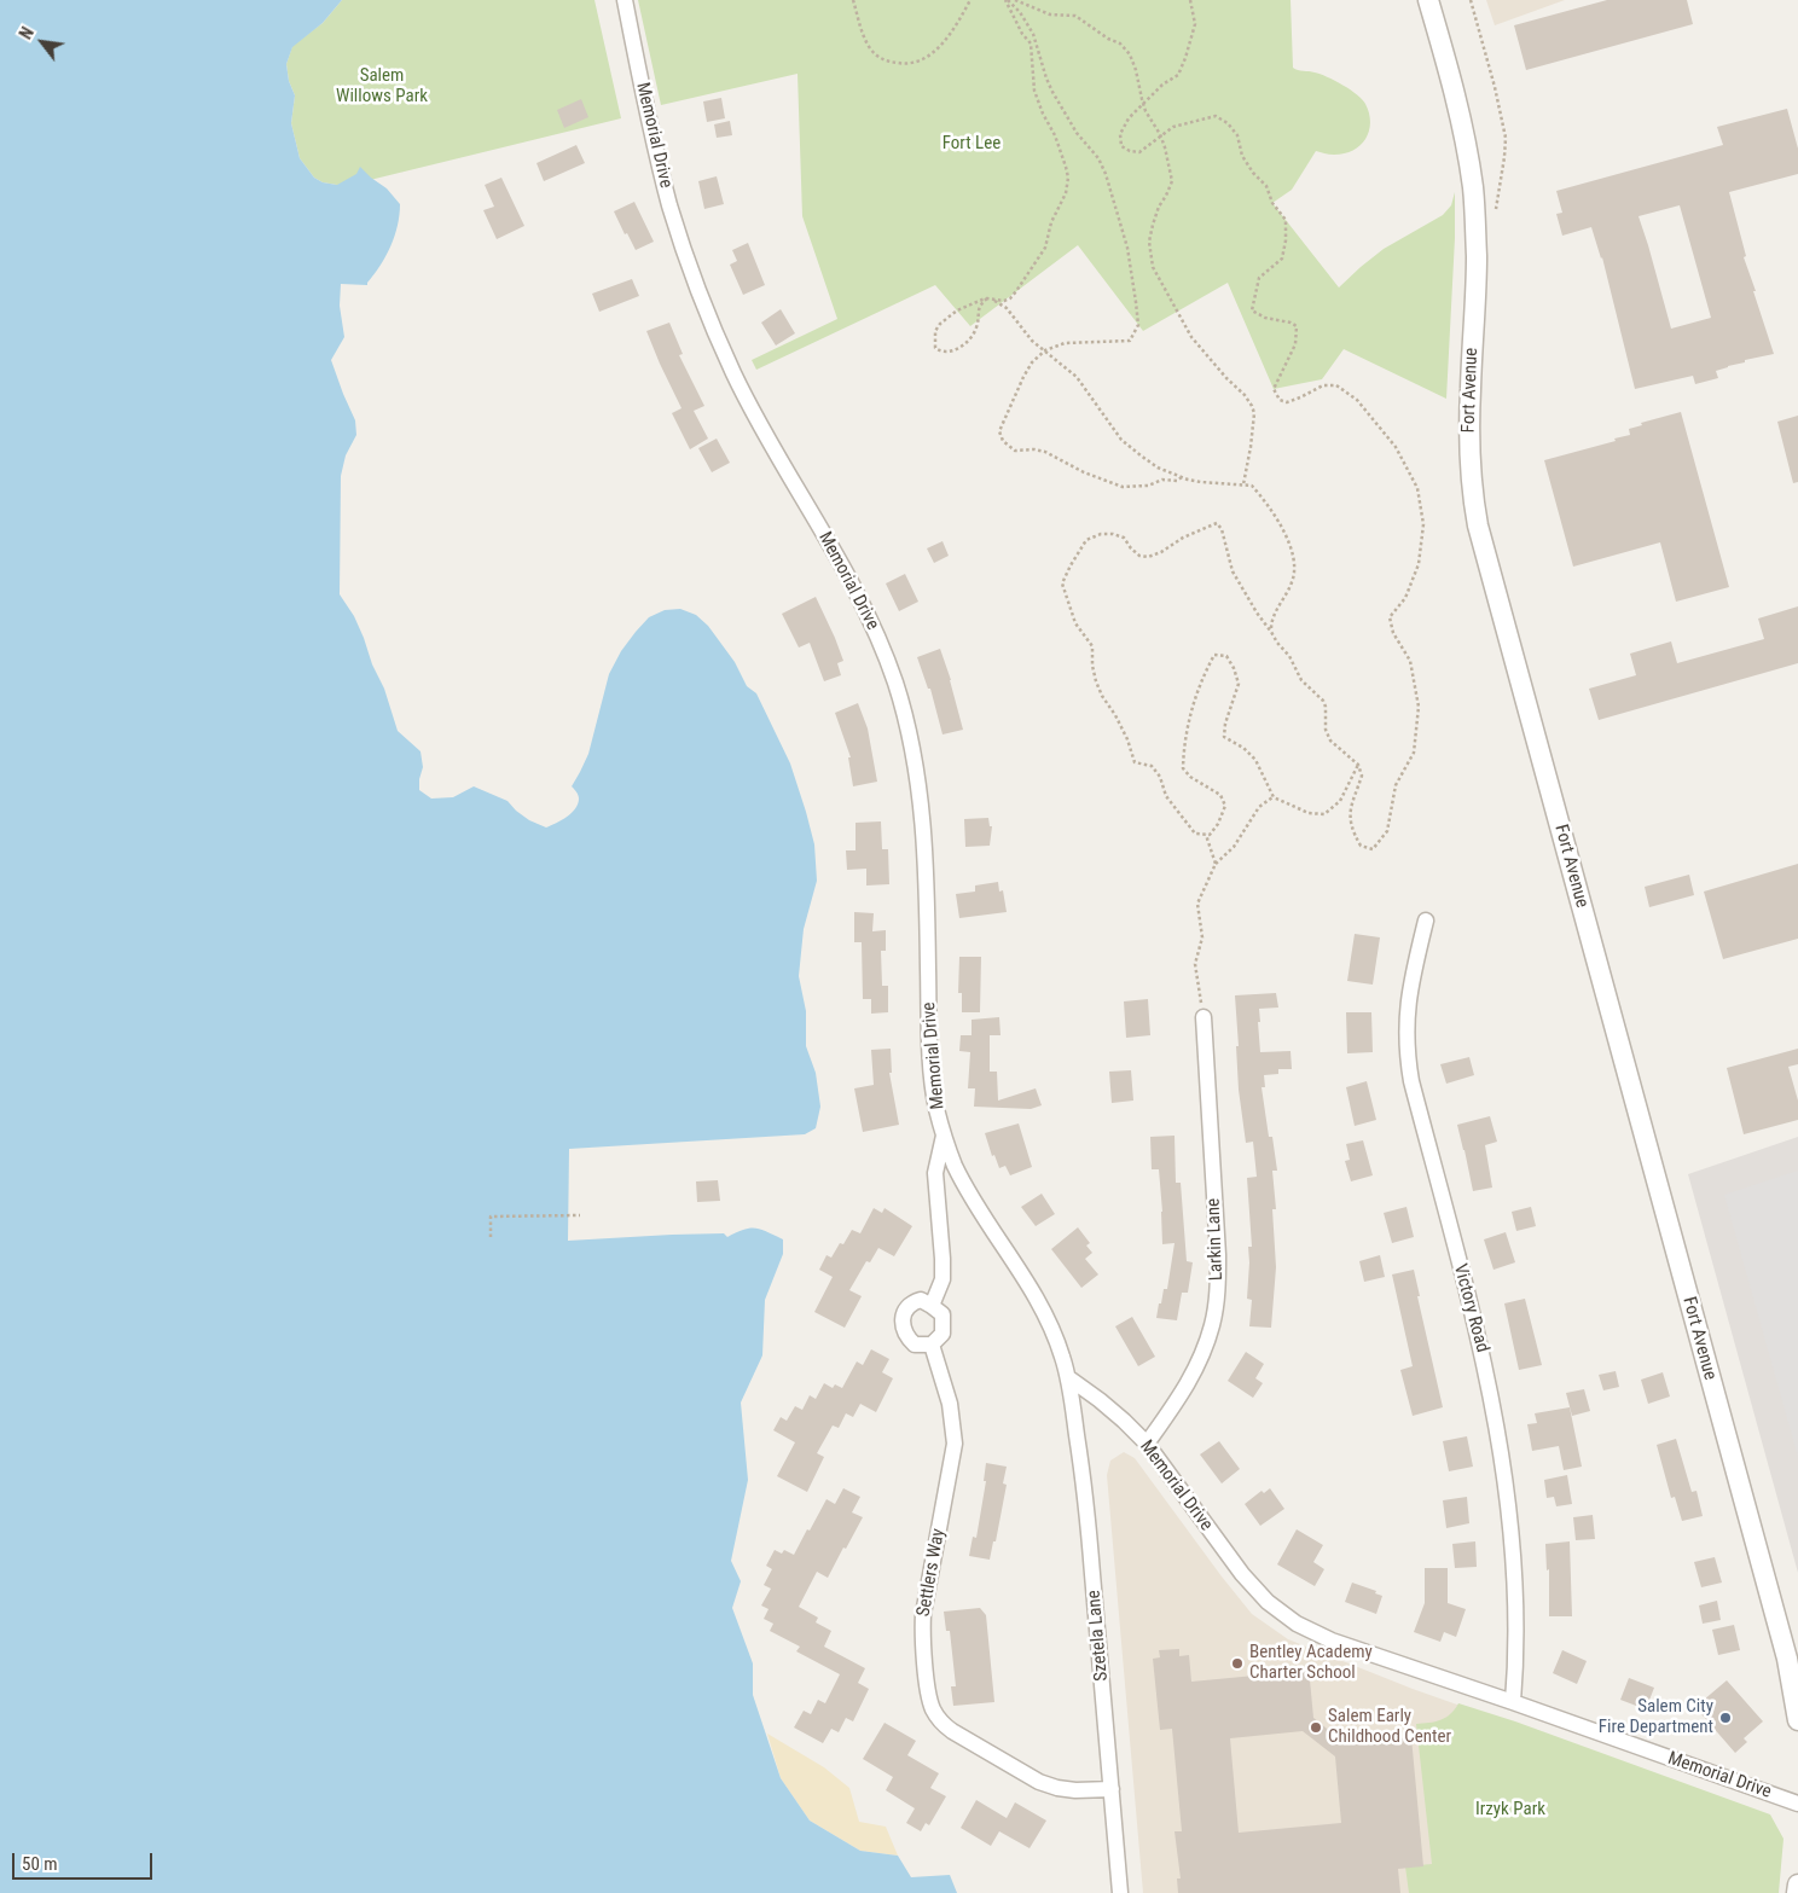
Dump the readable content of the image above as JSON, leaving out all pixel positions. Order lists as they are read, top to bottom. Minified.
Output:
{"streets":{"street":["Memorial Drive","Fort Avenue","Larkin Lane","Victory Road","Settlers Way","Szetela Lane"]},"crossings":[["Memorial Drive","Larkin Lane"],["Memorial Drive","Victory Road"],["Memorial Drive","Szetela Lane"],["Settlers Way","Szetela Lane"]],"parks":["Salem Willows Park","Fort Lee","Irzyk Park"],"places":["Bentley Academy Charter School","Salem City Fire Department","Salem Early Childhood Center"],"scale_bar":"50 m","north":"top left"}
